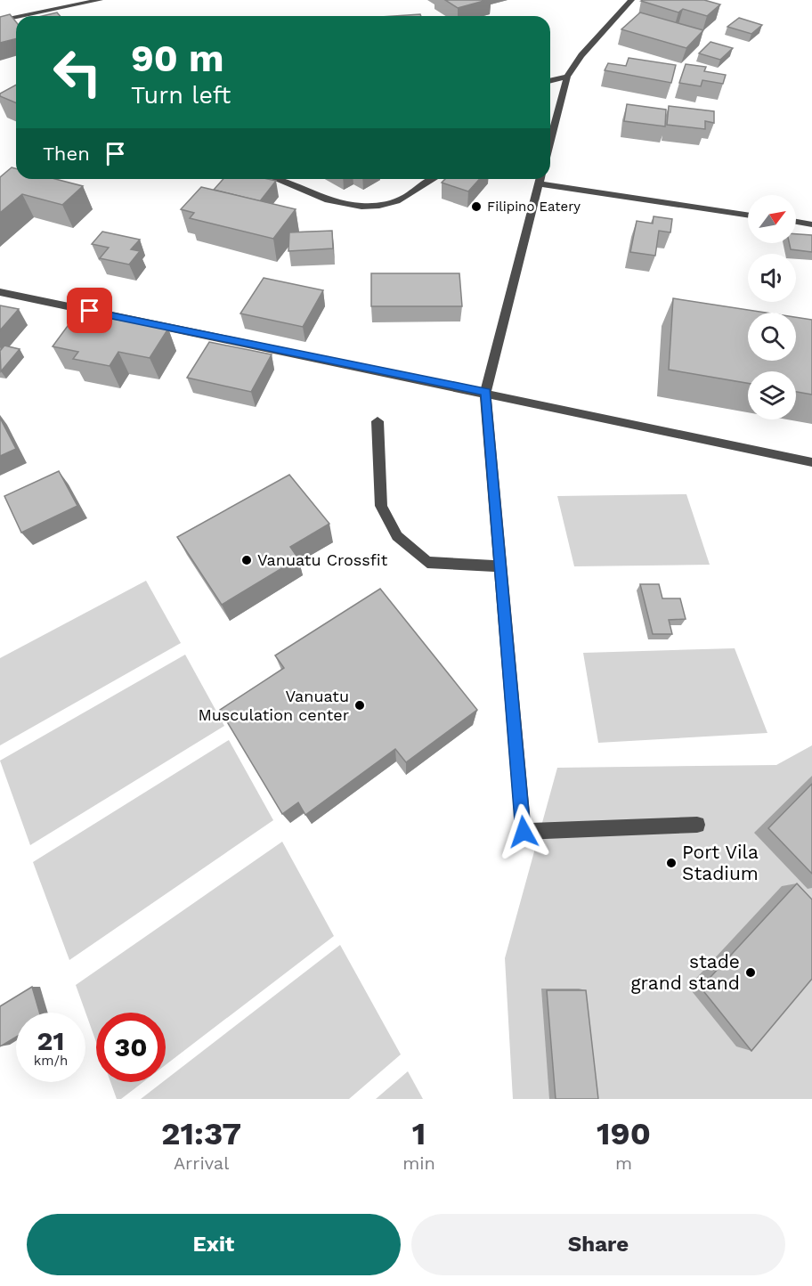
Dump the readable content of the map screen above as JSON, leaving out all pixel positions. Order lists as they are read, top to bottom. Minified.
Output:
{"places":["Filipino Eatery","Vanuatu Crossfit","Vanuatu Musculation center","Port Vila Stadium","stade grand stand"],"north":"top right","page":{"turn":["90 m","Turn left"],"then":"Then","speed":"21 km/h","limit":"30","eta":["21:37","Arrival","1","min","190","m"],"buttons":["Exit","Share"]}}
